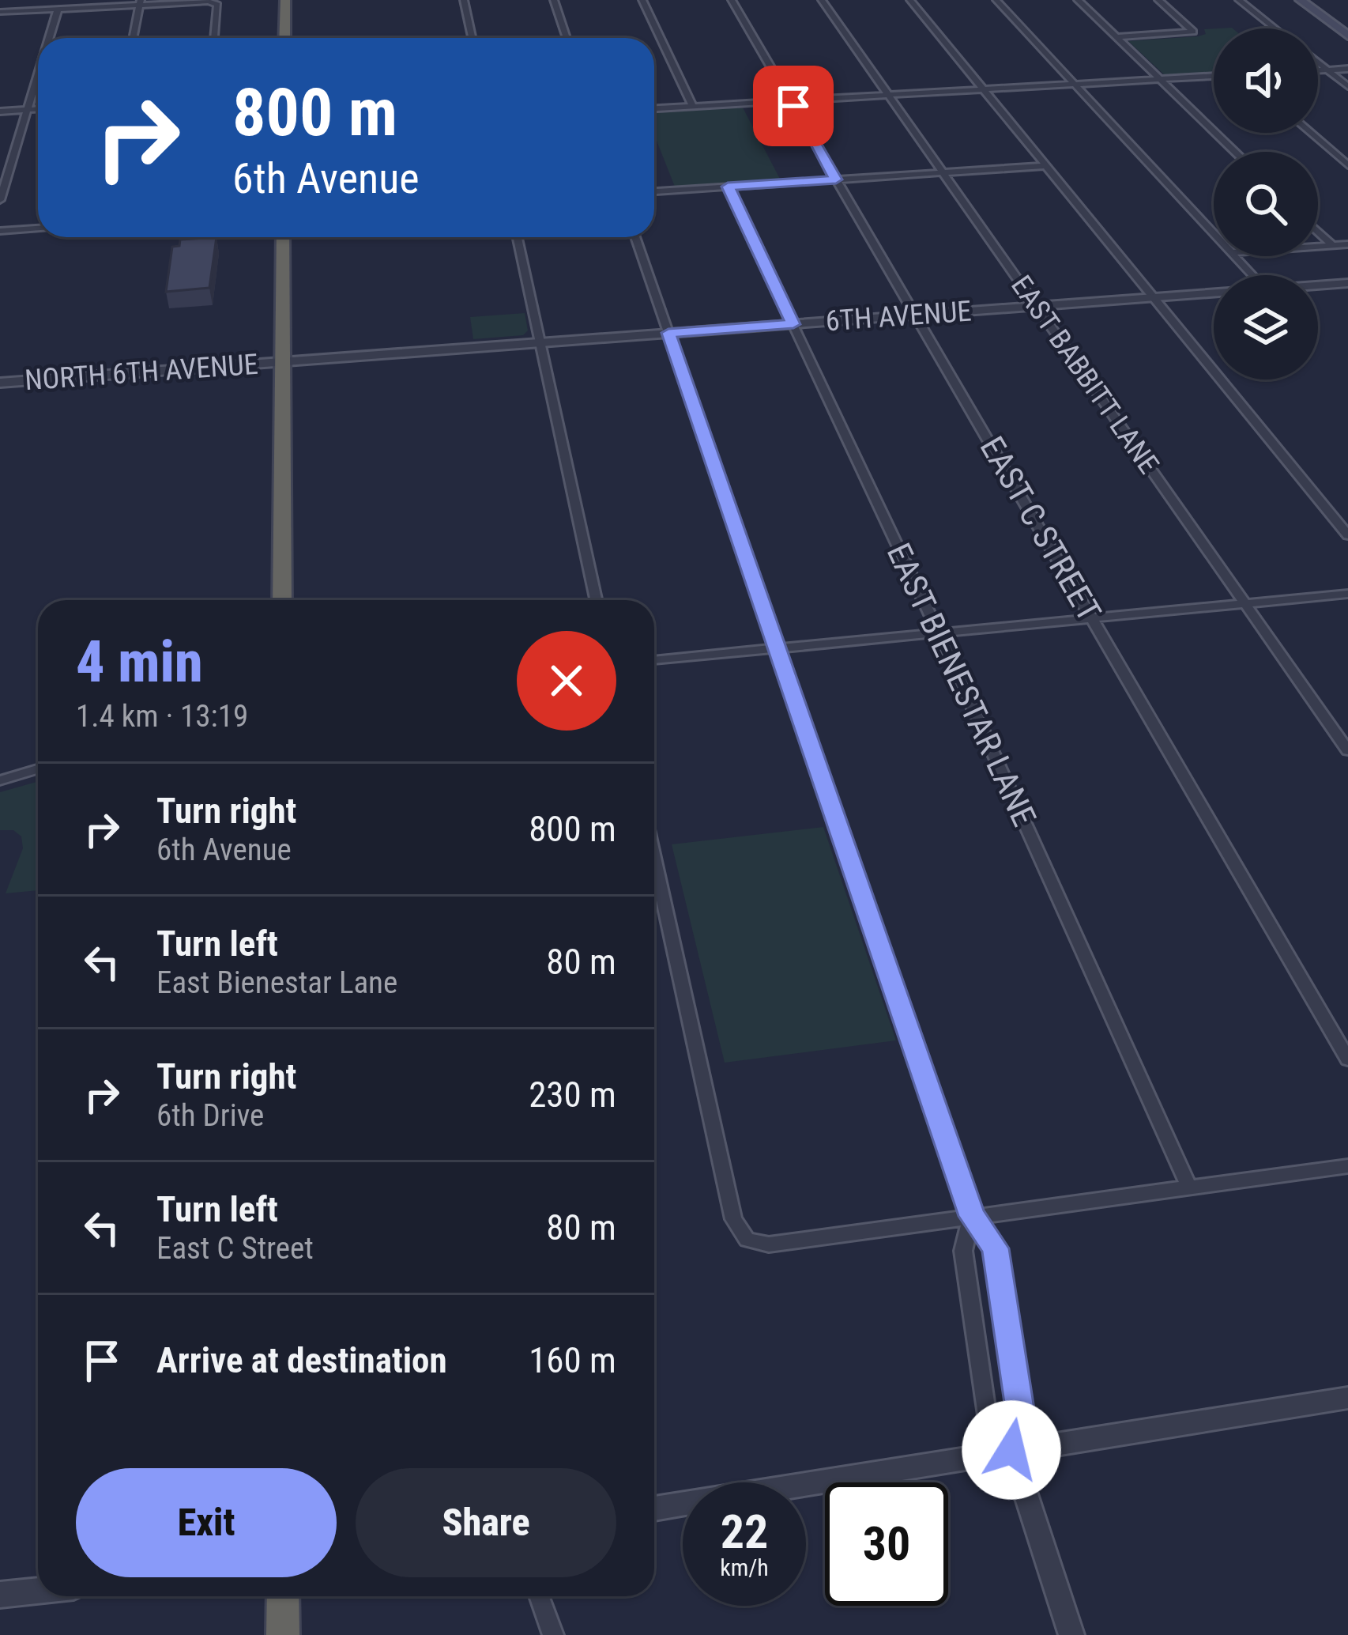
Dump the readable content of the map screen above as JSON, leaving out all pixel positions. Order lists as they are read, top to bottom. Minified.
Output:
{"streets":{"street":["6TH AVENUE","NORTH 6TH AVENUE","EAST BABBITT LANE","EAST C STREET","EAST BIENESTAR LANE"]},"crossings":[["6TH AVENUE","NORTH 6TH AVENUE"],["6TH AVENUE","EAST BABBITT LANE"],["6TH AVENUE","EAST C STREET"],["6TH AVENUE","EAST BIENESTAR LANE"]],"page":{"turn":["800 m","6th Avenue"],"heading":["4 min","1.4 km · 13:19"],"list":[{"name":"Turn right","note":"6th Avenue","value":"800 m"},{"name":"Turn left","note":"East Bienestar Lane","value":"80 m"},{"name":"Turn right","note":"6th Drive","value":"230 m"},{"name":"Turn left","note":"East C Street","value":"80 m"},{"name":"Arrive at destination","value":"160 m"}],"buttons":["Exit","Share"],"speed":"22 km/h","limit":"30"}}
